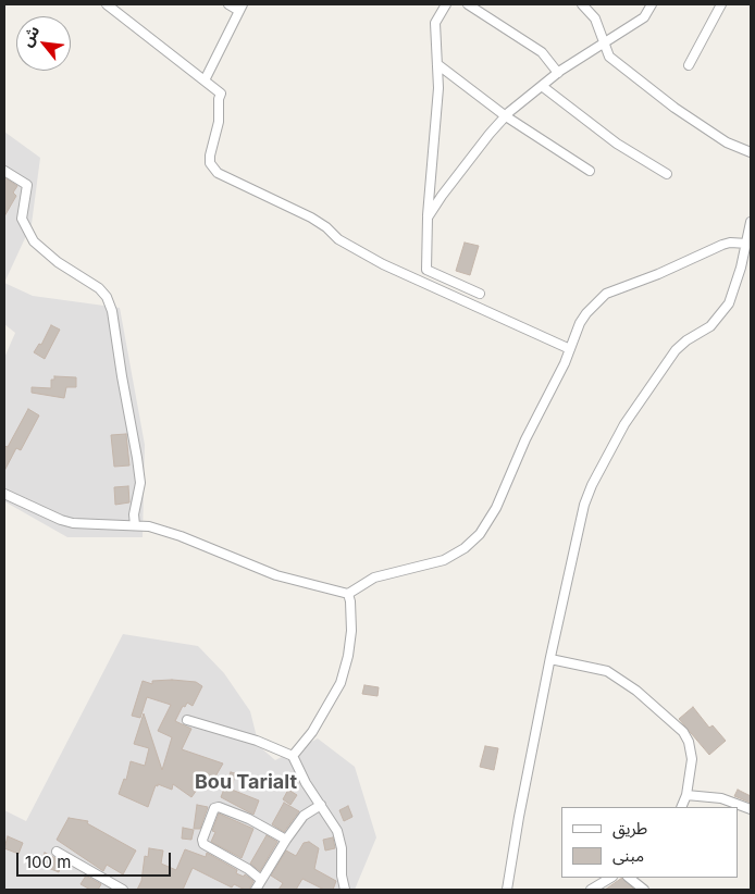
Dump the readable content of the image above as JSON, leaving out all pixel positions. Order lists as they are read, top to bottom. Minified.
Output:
{"districts":["Bou Tarialt"],"legend":["طريق","مبنى"],"scale_bar":"100 m","north":"top left"}
